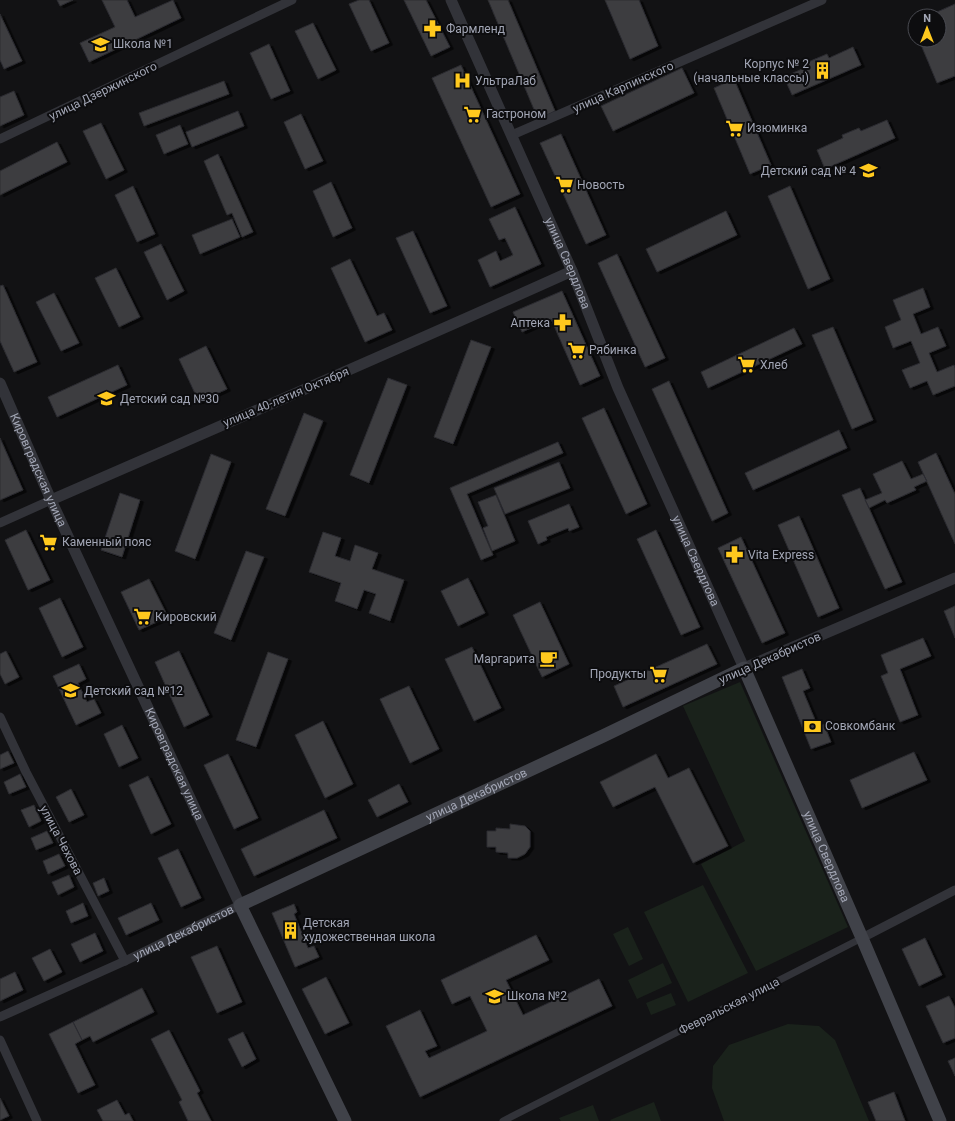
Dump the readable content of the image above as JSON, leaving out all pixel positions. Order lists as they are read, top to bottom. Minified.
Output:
{"streets":{"main road":["улица Свердлова","Кировградская улица","улица Декабристов"],"street":["улица Карпинского","улица Дзержинского","улица 40-летия Октября","улица Чехова","Февральская улица"]},"crossings":[["улица Карпинского","улица Свердлова"],["улица Свердлова","улица 40-летия Октября"],["улица Свердлова","улица Декабристов"],["улица Свердлова","Февральская улица"],["улица 40-летия Октября","Кировградская улица"],["Кировградская улица","улица Декабристов"],["улица Декабристов","улица Чехова"]],"places":{"pharmacy":["Фармленд","Аптека","Vita Express"],"school or university":["Школа №1","Детский сад № 4","Детский сад №30","Детский сад №12","Школа №2"],"building":["Корпус № 2 (начальные классы)","Детская художественная школа"],"hospital":["УльтраЛаб"],"supermarket":["Гастроном","Изюминка","Новость","Рябинка","Хлеб","Каменный пояс","Кировский","Продукты"],"cafe":["Маргарита"],"bank":["Совкомбанк"]},"north":"top"}
